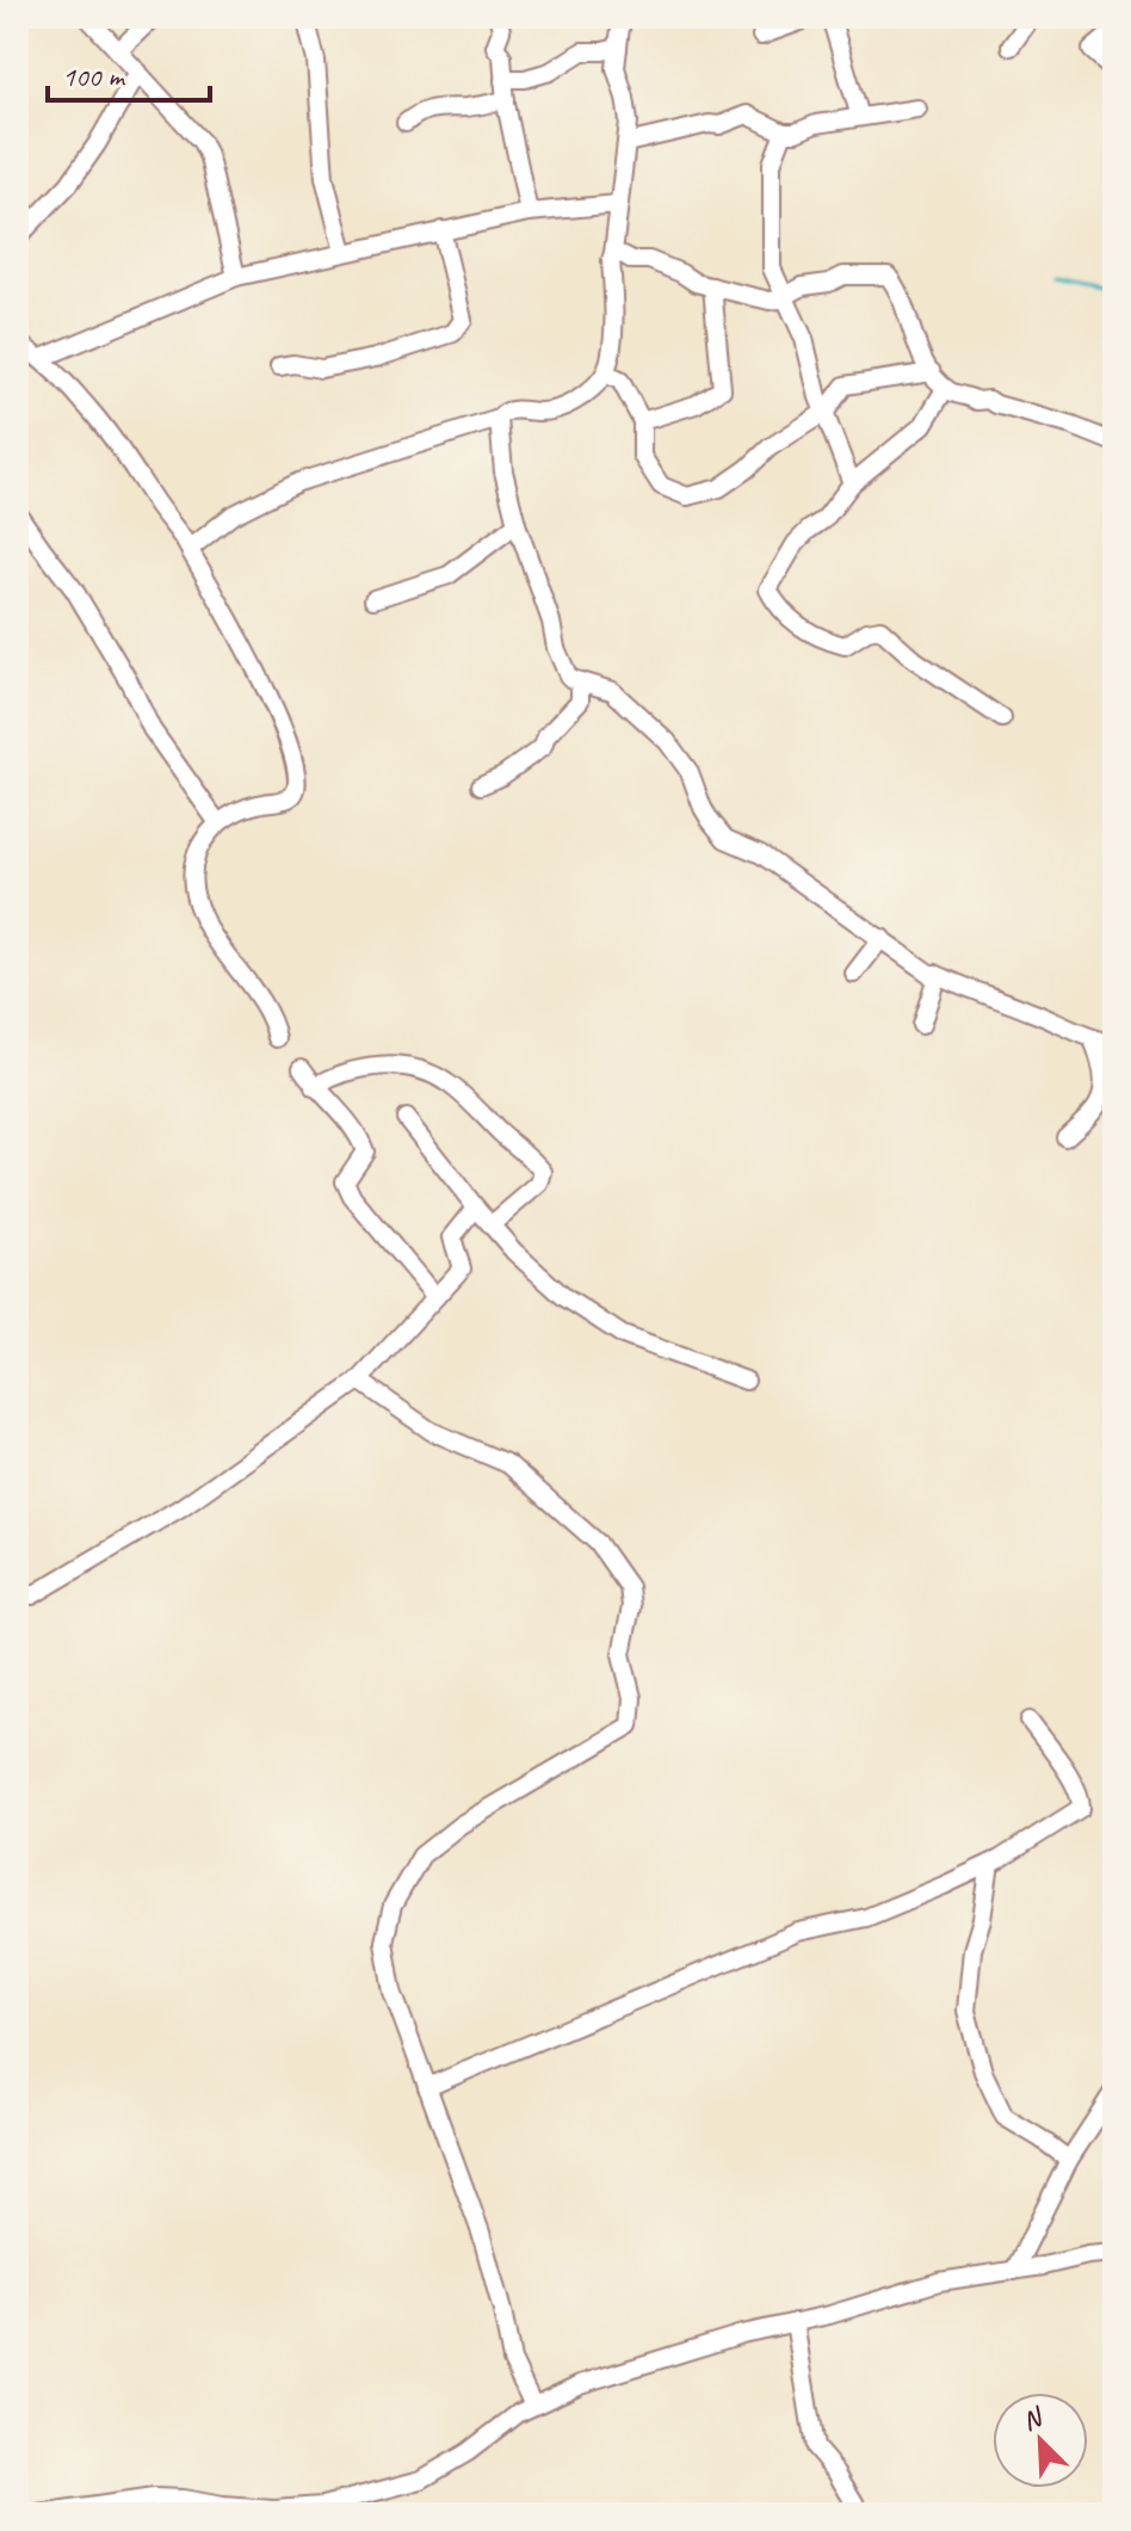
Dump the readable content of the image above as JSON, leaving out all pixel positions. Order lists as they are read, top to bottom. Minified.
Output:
{"scale_bar":"100 m","north":"top left"}
